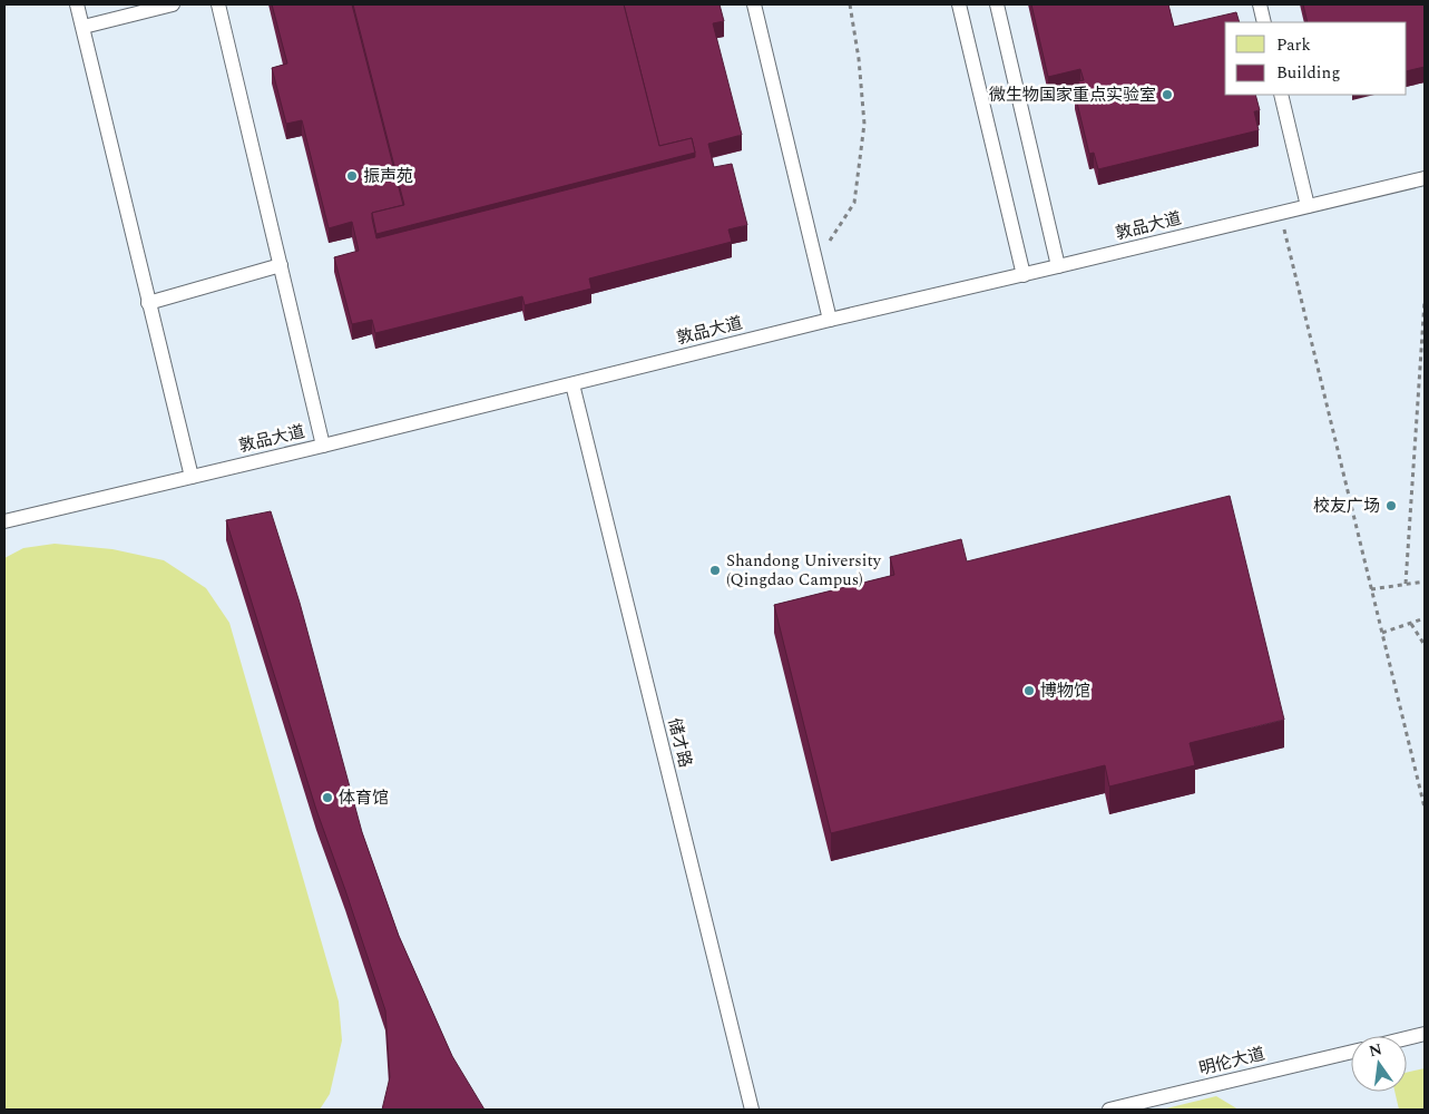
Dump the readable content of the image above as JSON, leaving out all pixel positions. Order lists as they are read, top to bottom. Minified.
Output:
{"streets":{"lane":["敦品大道","储才路","明伦大道"]},"crossings":[["敦品大道","储才路"]],"places":["微生物国家重点实验室","振声苑","校友广场","Shandong University (Qingdao Campus)","博物馆","体育馆"],"legend":["Park","Building"],"north":"top"}
